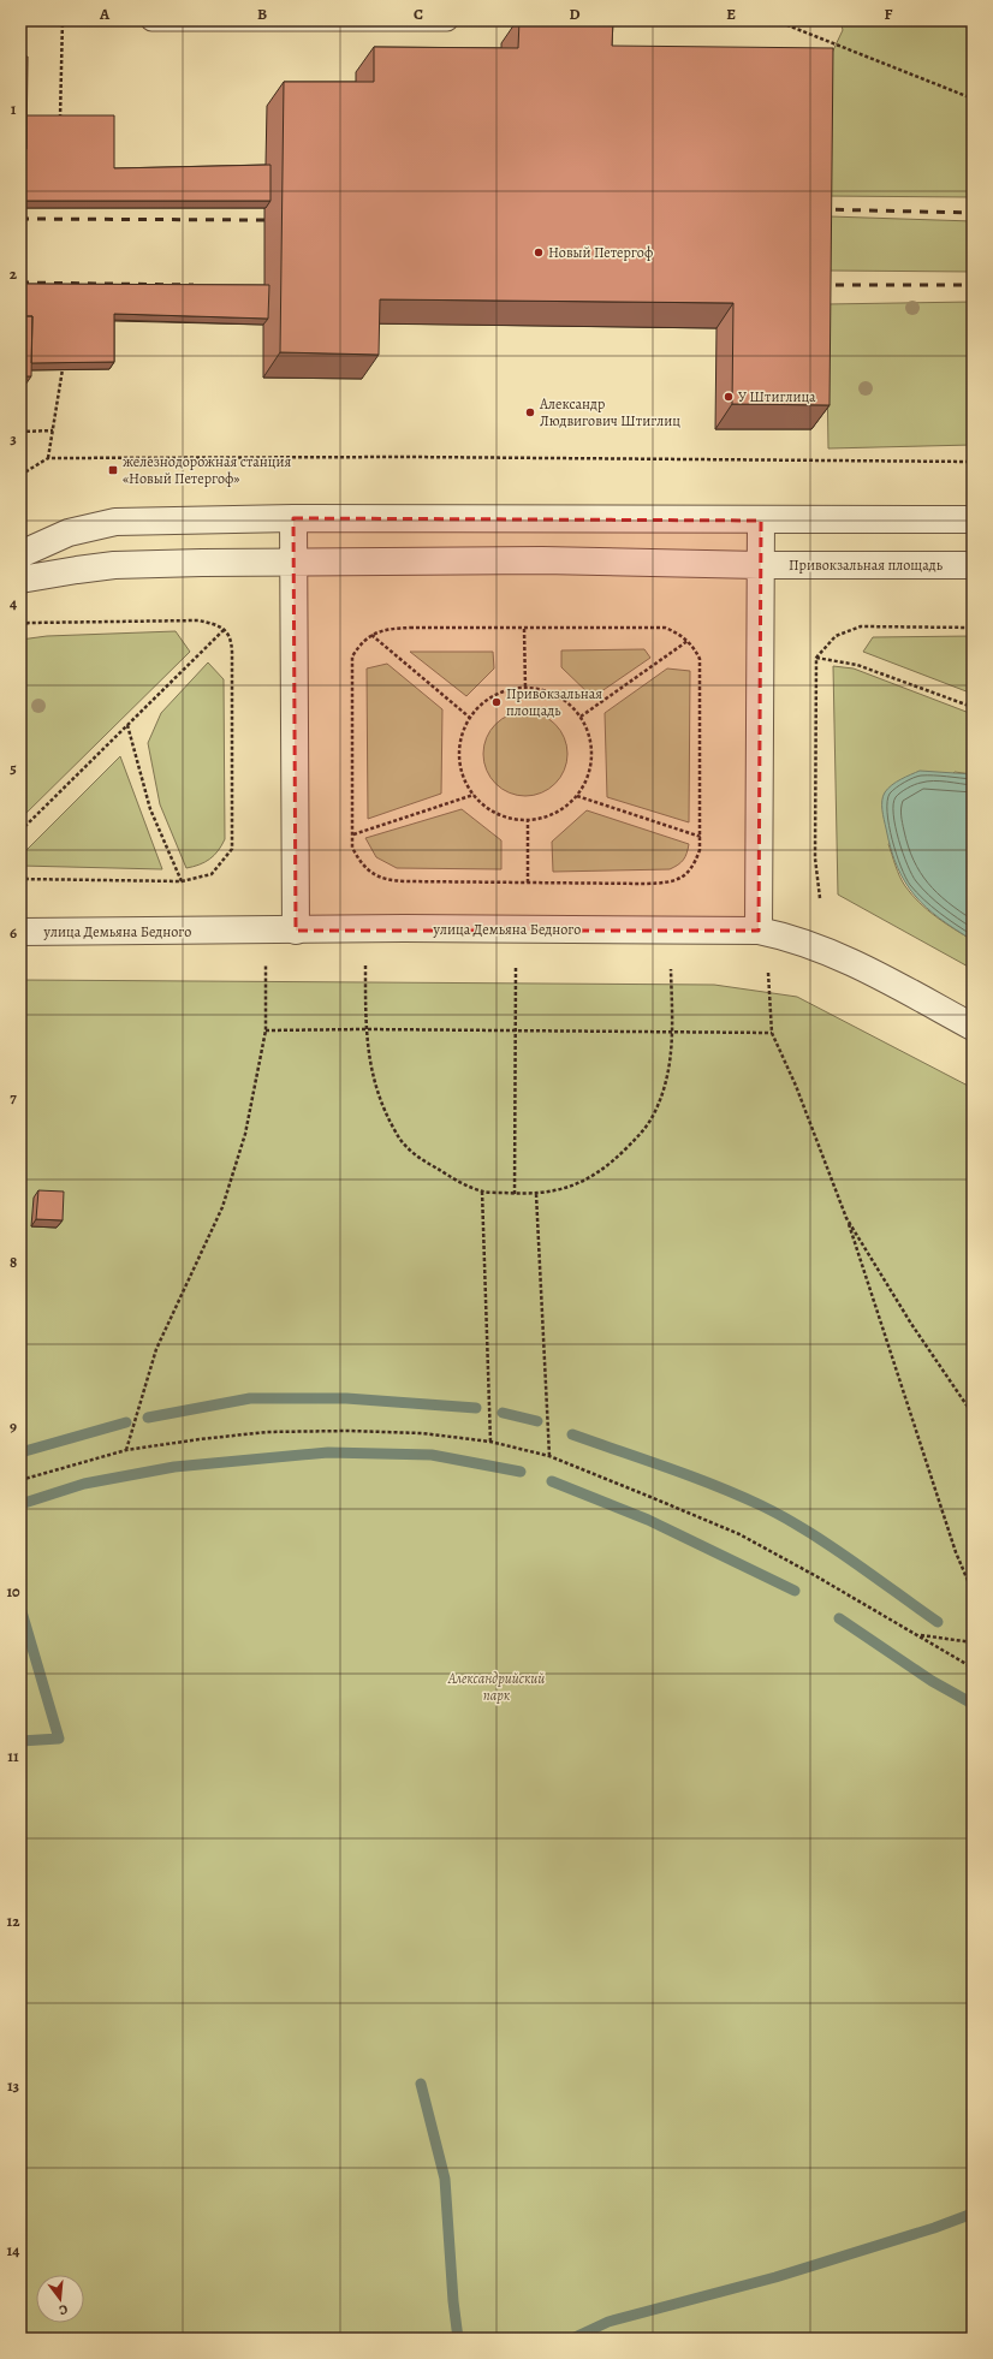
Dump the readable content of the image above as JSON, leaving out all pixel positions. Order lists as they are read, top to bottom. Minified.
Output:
{"streets":{"street":["Привокзальная площадь","улица Демьяна Бедного"]},"parks":["Александрийский парк"],"places":{"other":["Новый Петергоф","У Штиглица","Александр Людвигович Штиглиц","Привокзальная площадь"],"transit":["железнодорожная станция «Новый Петергоф»"]},"north":"bottom","grid":{"columns":["A","B","C","D","E","F"],"rows":["1","2","3","4","5","6","7","8","9","10","11","12","13","14"]}}
